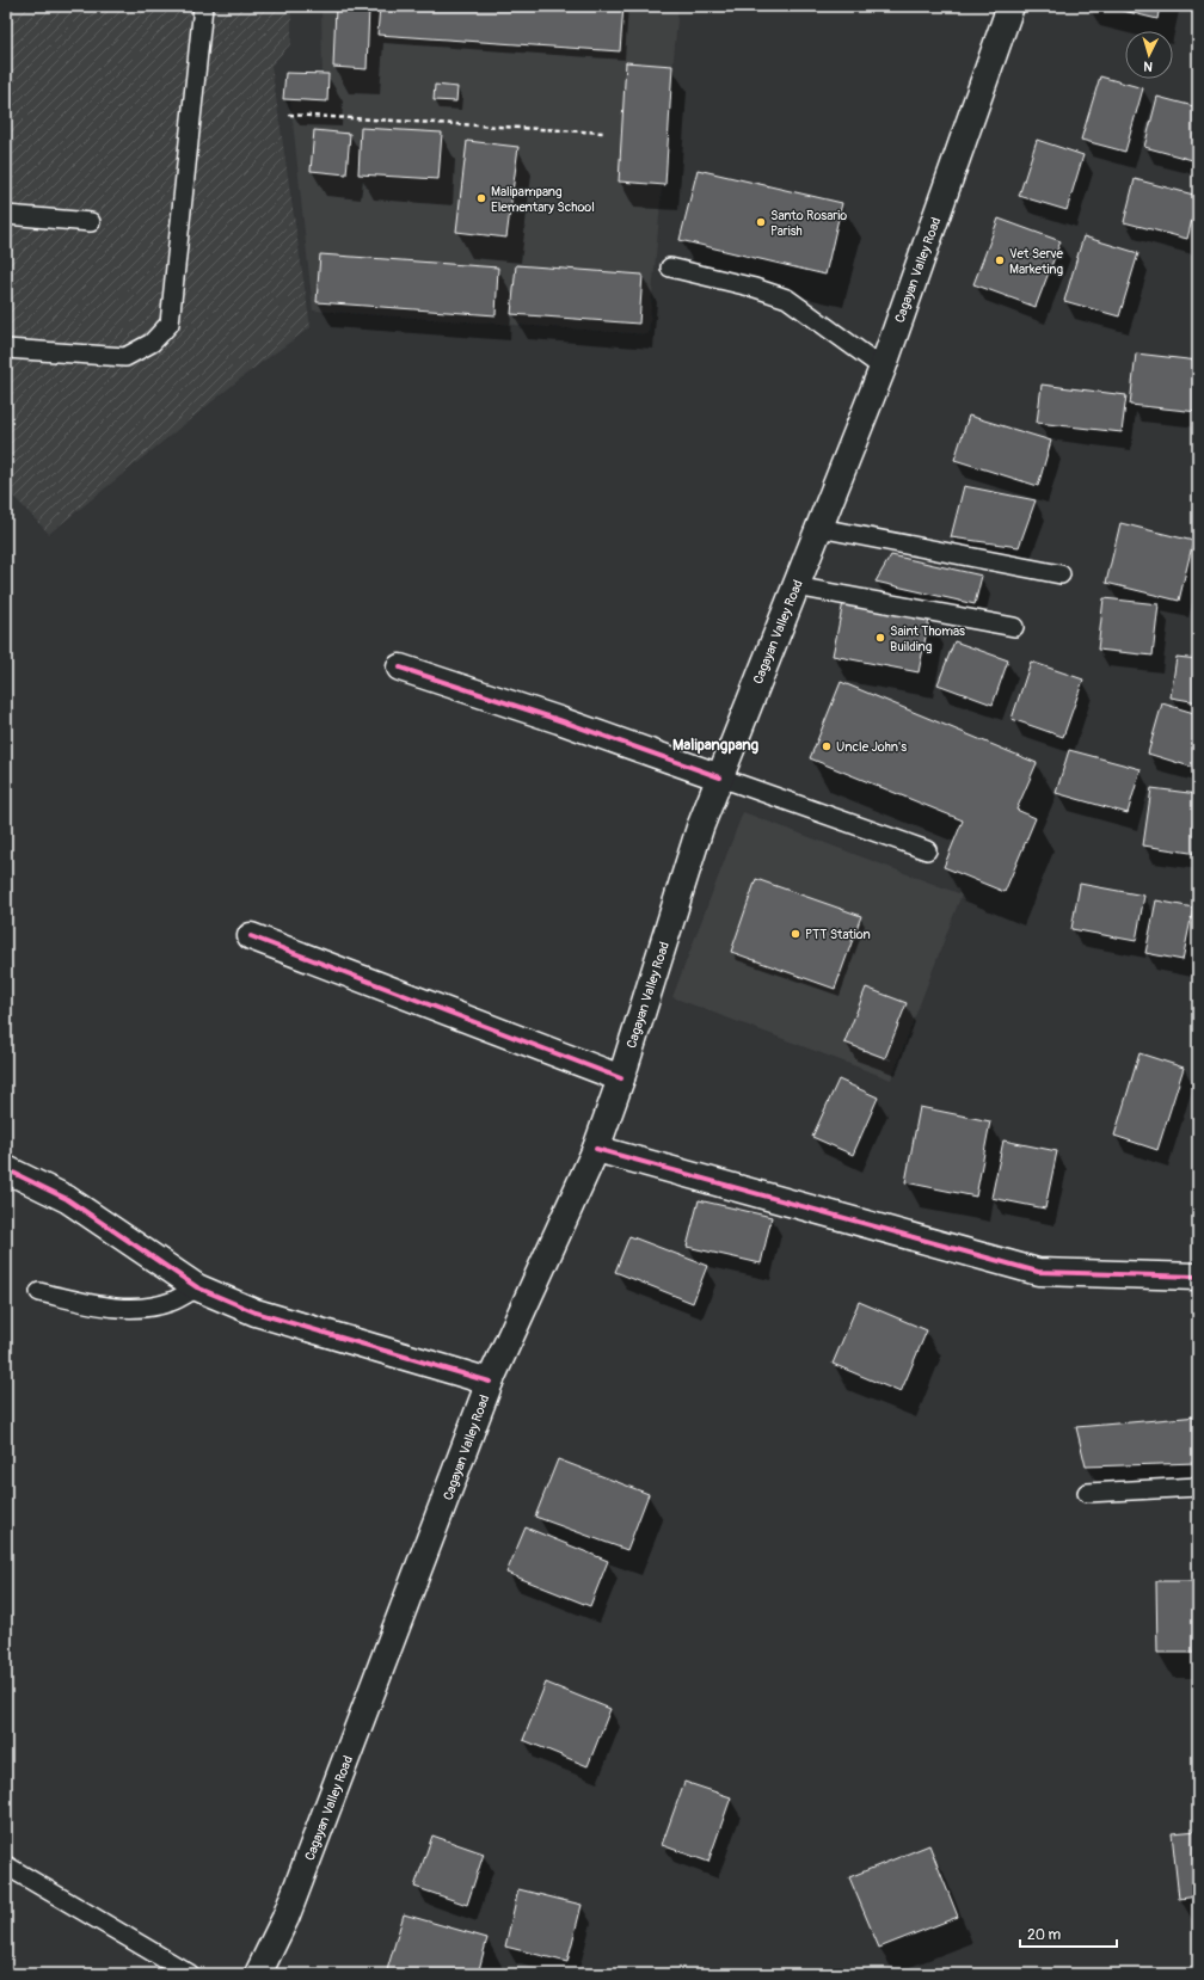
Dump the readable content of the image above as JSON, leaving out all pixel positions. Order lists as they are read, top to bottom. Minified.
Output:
{"streets":{"main road":["Cagayan Valley Road"]},"districts":["Malipangpang"],"places":["Malipampang Elementary School","Santo Rosario Parish","Vet Serve Marketing","Saint Thomas Building","Uncle John's","PTT Station"],"scale_bar":"20 m","north":"bottom"}
